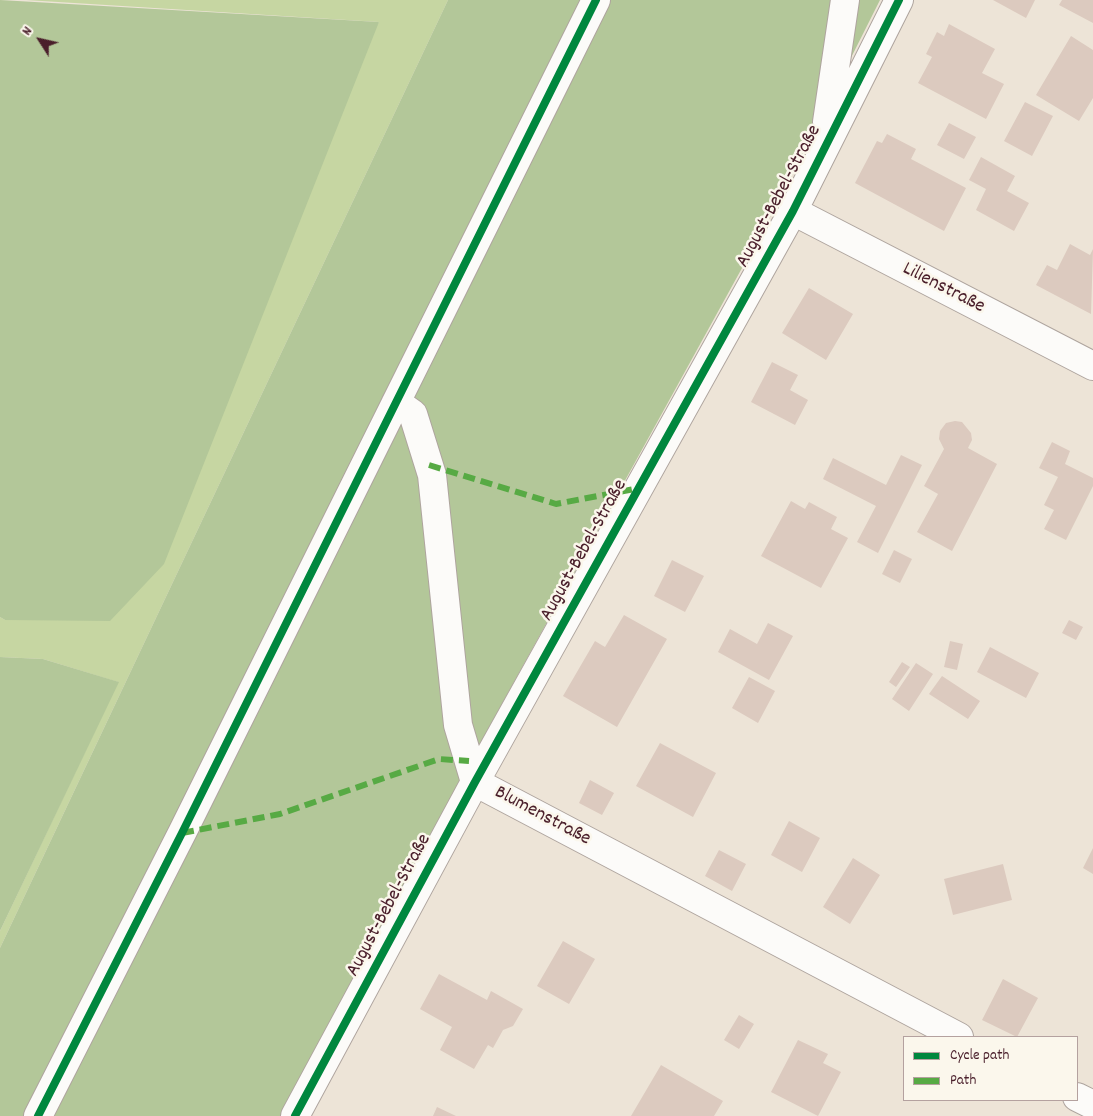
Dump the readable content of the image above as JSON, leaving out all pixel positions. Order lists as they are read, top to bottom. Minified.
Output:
{"streets":{"street":["August-Bebel-Straße","Lilienstraße","Blumenstraße"]},"crossings":[["August-Bebel-Straße","Lilienstraße"],["August-Bebel-Straße","Blumenstraße"]],"legend":["Cycle path","Path"],"north":"top left"}
